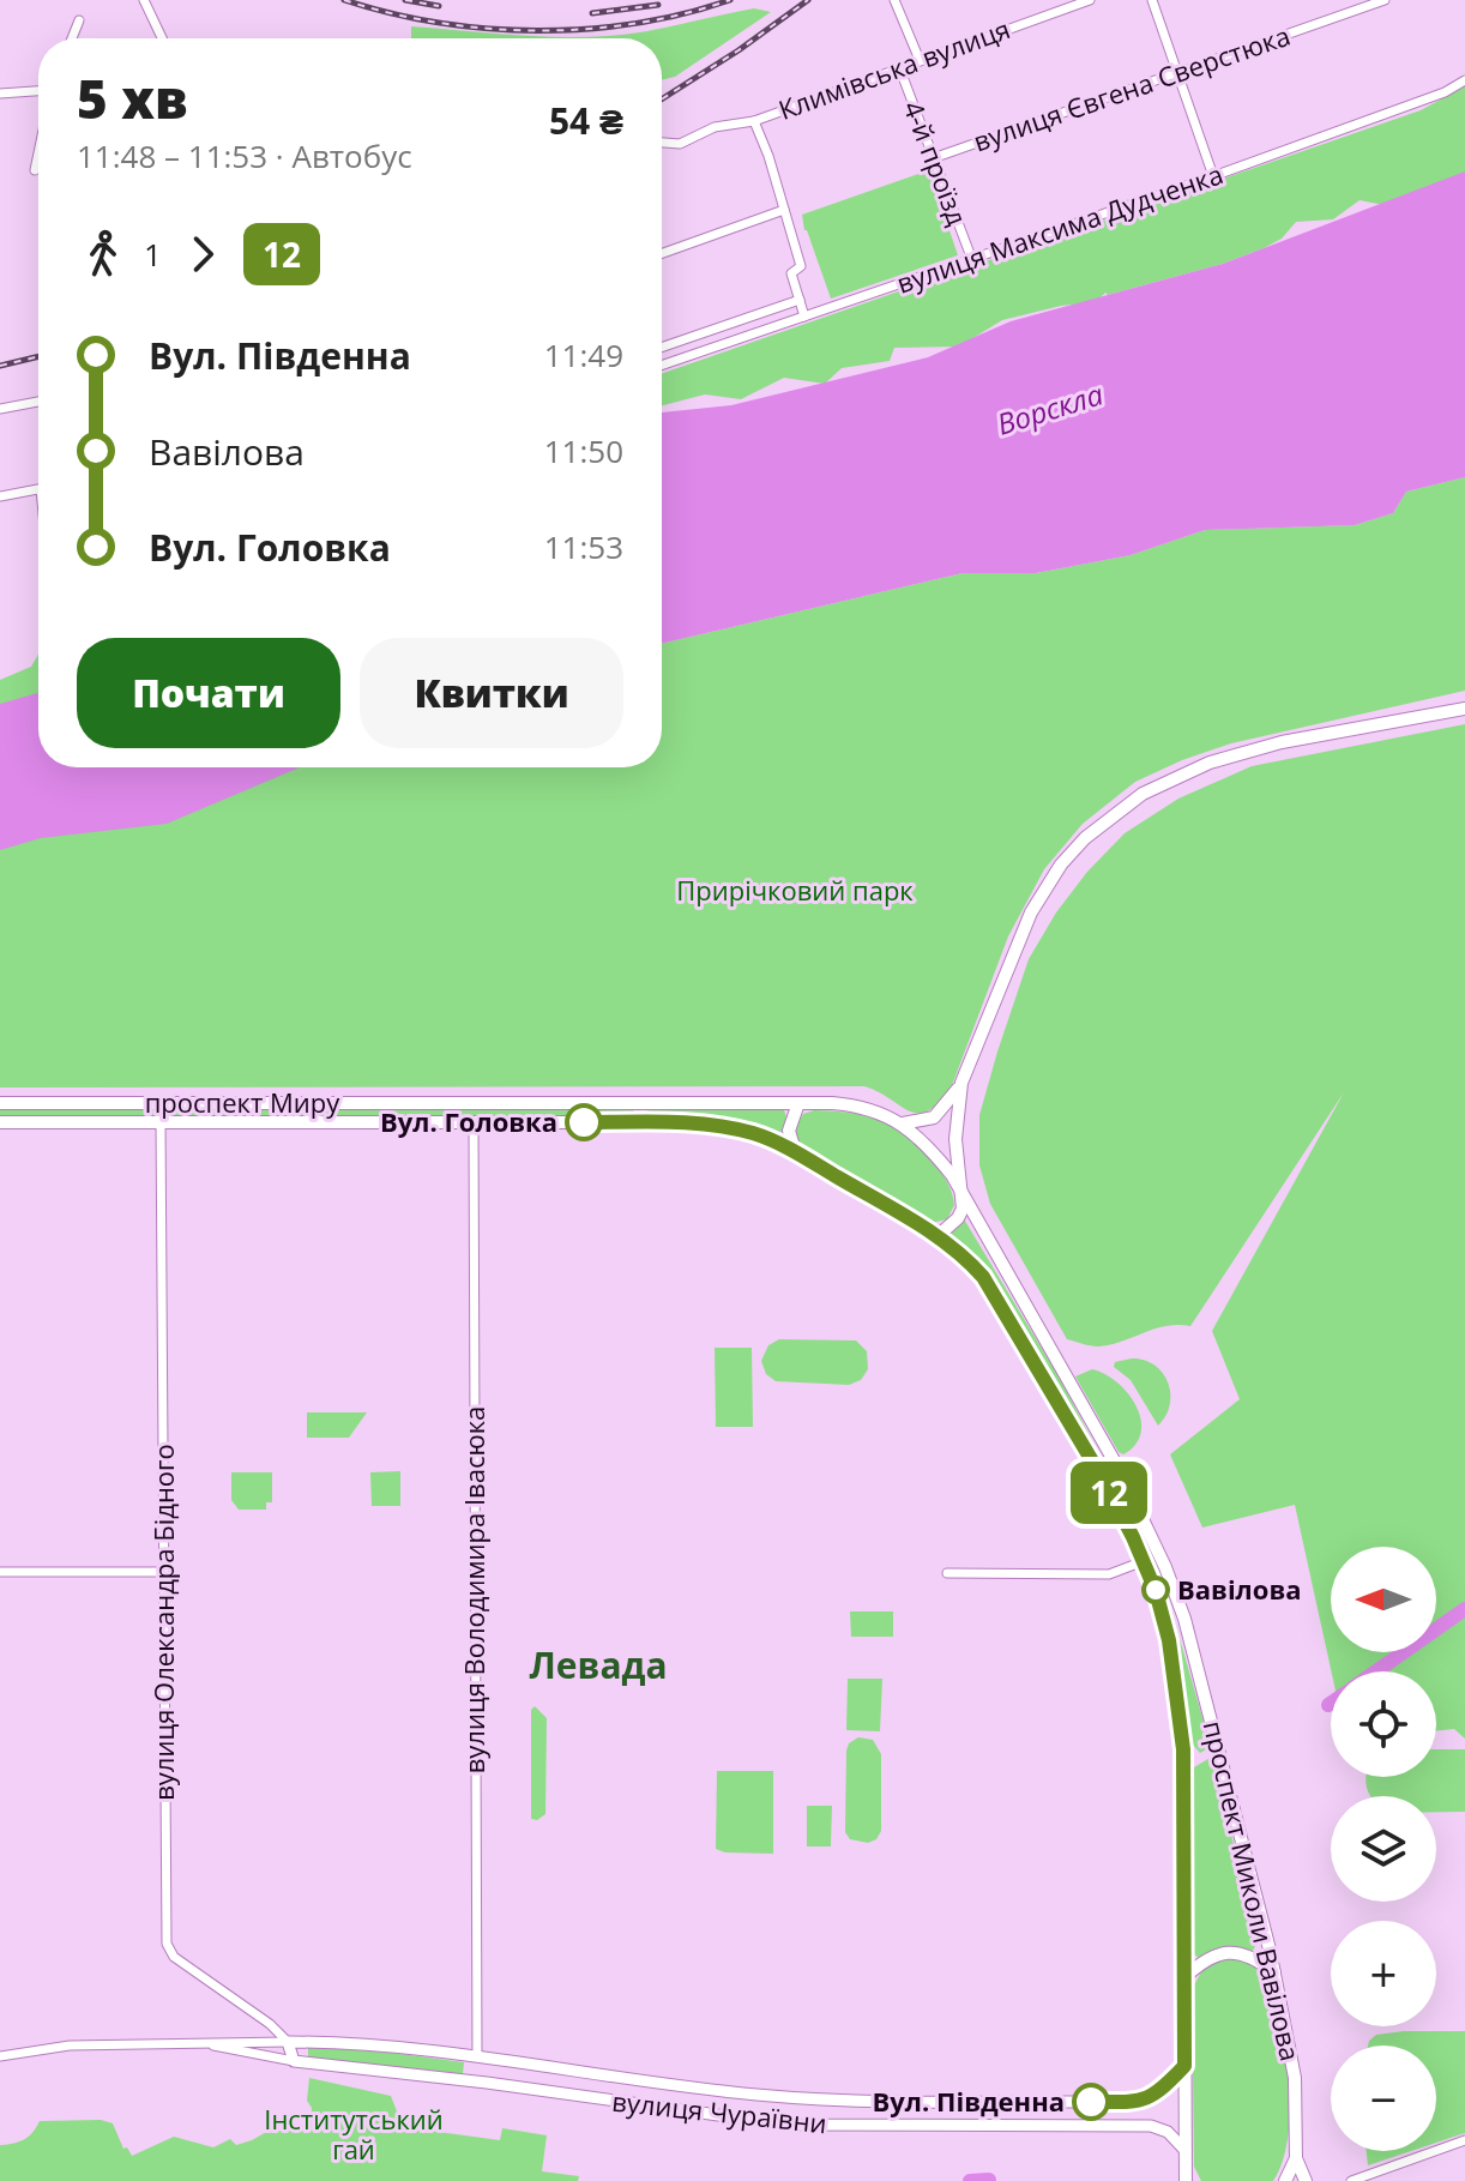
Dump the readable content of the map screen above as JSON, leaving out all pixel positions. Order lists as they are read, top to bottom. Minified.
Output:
{"streets":{"main road":["проспект Миру","проспект Миколи Вавілова"],"street":["Климівська вулиця","вулиця Євгена Сверстюка","4-й проїзд","вулиця Максима Дудченка","вулиця Володимира Івасюка","вулиця Олександра Бідного","вулиця Чураївни"]},"crossings":[["Климівська вулиця","4-й проїзд"],["вулиця Євгена Сверстюка","4-й проїзд"],["4-й проїзд","вулиця Максима Дудченка"],["проспект Миру","вулиця Володимира Івасюка"],["проспект Миру","вулиця Олександра Бідного"],["проспект Миру","проспект Миколи Вавілова"],["вулиця Володимира Івасюка","вулиця Чураївни"],["вулиця Олександра Бідного","вулиця Чураївни"],["проспект Миколи Вавілова","вулиця Чураївни"]],"districts":["Левада"],"water":["Ворскла"],"parks":["Прирічковий парк","Інститутський гай"],"places":["Вул. Головка","Вавілова","Вул. Південна"],"lines":["bus line 12"],"north":"left","page":{"on_map":"12","heading":["5 хв","11:48 – 11:53 · Автобус","54 ₴"],"legs":["1","12"],"list":[{"name":"Вул. Південна","value":"11:49"},{"name":"Вавілова","value":"11:50"},{"name":"Вул. Головка","value":"11:53"}],"buttons":["Почати","Квитки"],"map_buttons":["+","−"]}}
